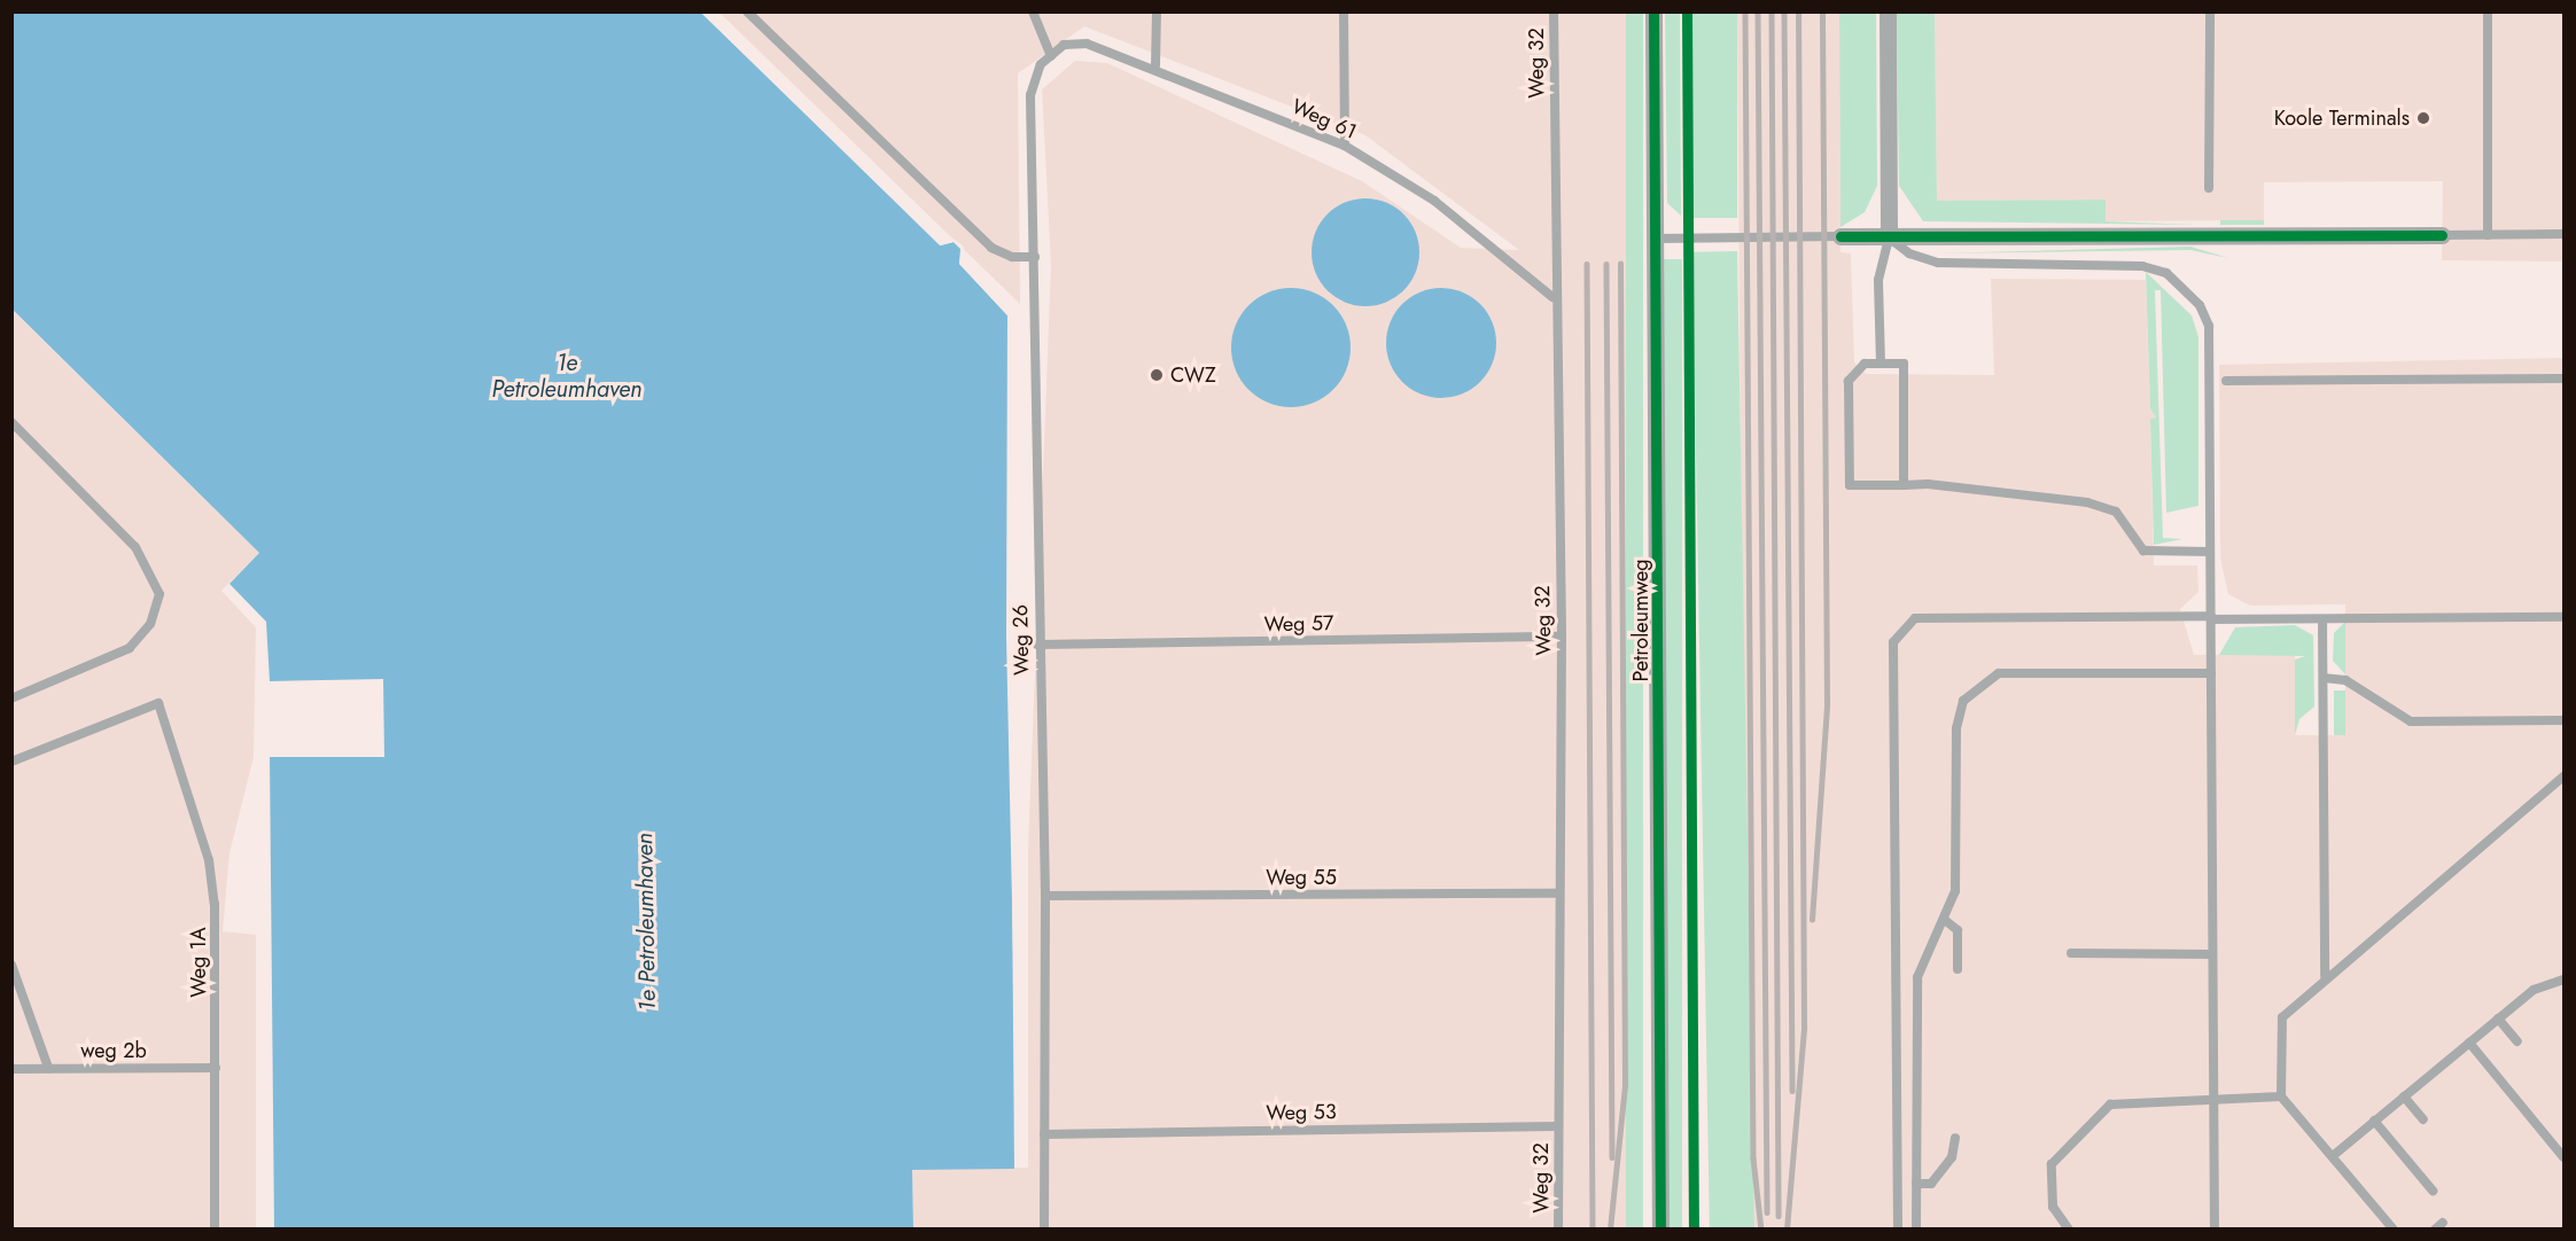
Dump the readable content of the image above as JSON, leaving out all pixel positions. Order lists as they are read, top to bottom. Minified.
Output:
{"streets":{"street":["Petroleumweg"],"lane":["Weg 32","Weg 61","Weg 57","Weg 26","Weg 55","Weg 1A","weg 2b","Weg 53"]},"crossings":[["Weg 32","Weg 61"],["Weg 32","Weg 57"],["Weg 32","Weg 55"],["Weg 32","Weg 53"],["Weg 61","Weg 26"],["Weg 57","Weg 26"],["Weg 26","Weg 55"],["Weg 26","Weg 53"],["Weg 1A","weg 2b"]],"water":["1e Petroleumhaven"],"places":["Koole Terminals","CWZ"]}
